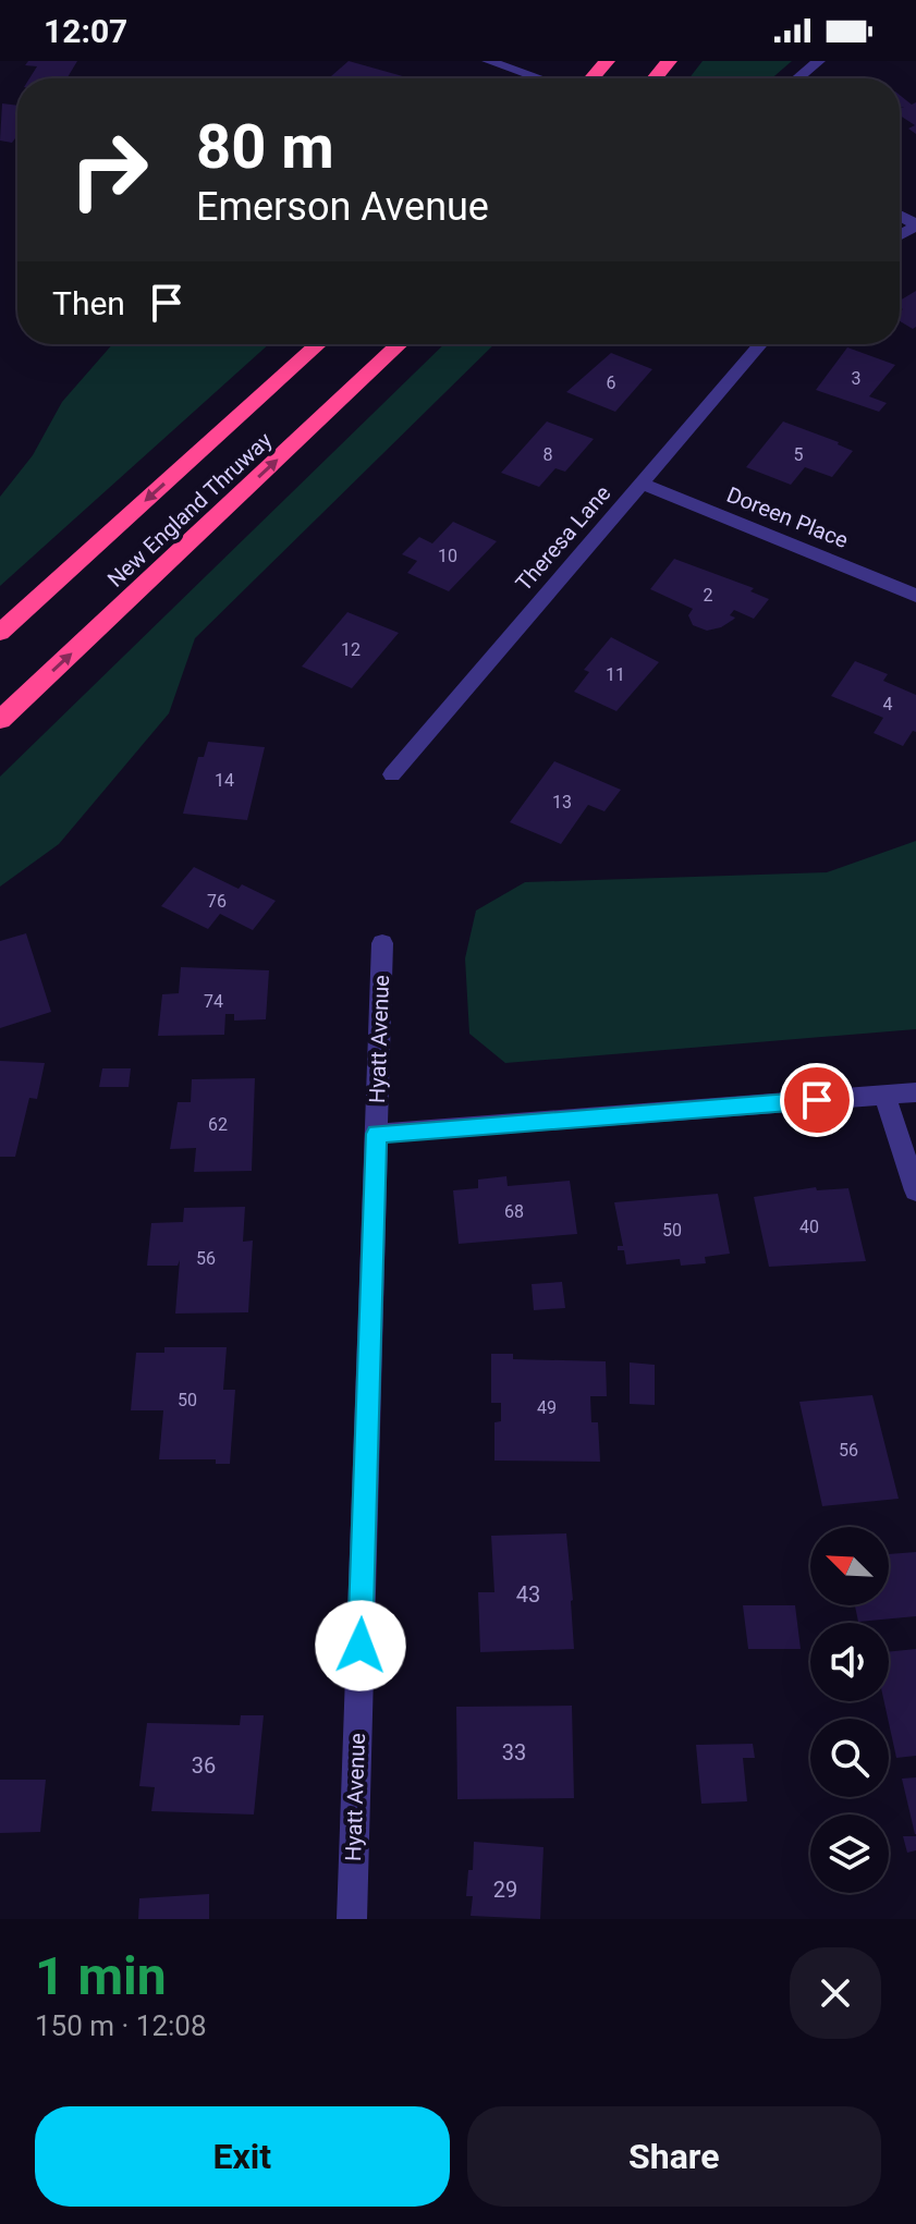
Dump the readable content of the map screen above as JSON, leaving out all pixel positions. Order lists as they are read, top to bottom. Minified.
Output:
{"streets":{"highway":["New England Thruway"],"street":["Doreen Place","Theresa Lane","Hyatt Avenue"]},"crossings":[["Doreen Place","Theresa Lane"]],"house_numbers":["3","6","8","5","10","2","12","11","4","14","13","76","74","62","68","40","50","56","50","49","56","43","33","36","29"],"north":"top left","page":{"status":"12:07","turn":["80 m","Emerson Avenue"],"then":"Then","heading":["1 min","150 m · 12:08"],"buttons":["Exit","Share"]}}
